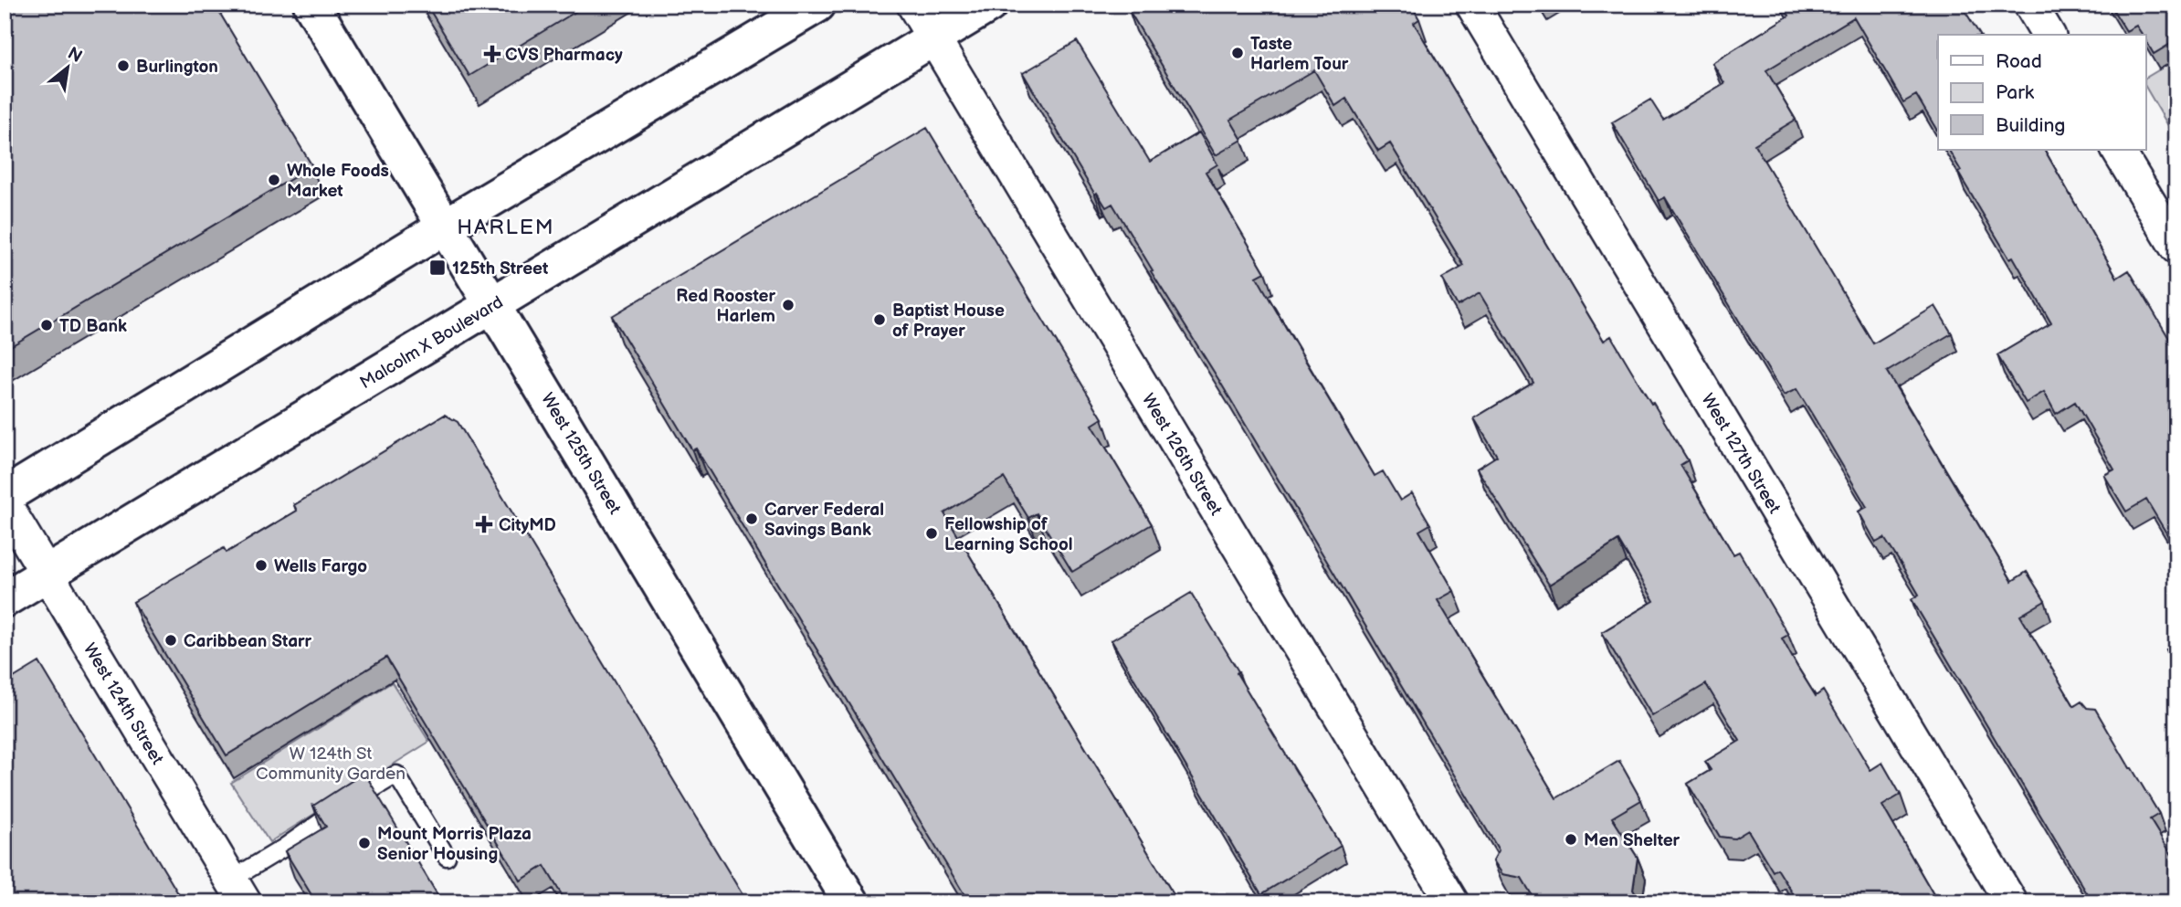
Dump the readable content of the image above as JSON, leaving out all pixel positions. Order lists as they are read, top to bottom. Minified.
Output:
{"streets":{"main road":["Malcolm X Boulevard","West 125th Street"],"street":["West 127th Street","West 126th Street","West 124th Street"]},"crossings":[["Malcolm X Boulevard","West 125th Street"],["Malcolm X Boulevard","West 126th Street"],["Malcolm X Boulevard","West 124th Street"]],"districts":["HARLEM"],"parks":["W 124th St Community Garden"],"places":{"other":["Taste Harlem Tour","Burlington","Whole Foods Market","Red Rooster Harlem","Baptist House of Prayer","TD Bank","Carver Federal Savings Bank","Fellowship of Learning School","Wells Fargo","Caribbean Starr","Men Shelter","Mount Morris Plaza Senior Housing"],"health":["CVS Pharmacy","CityMD"],"transit":["125th Street"]},"legend":["Road","Park","Building"],"north":"top right"}
